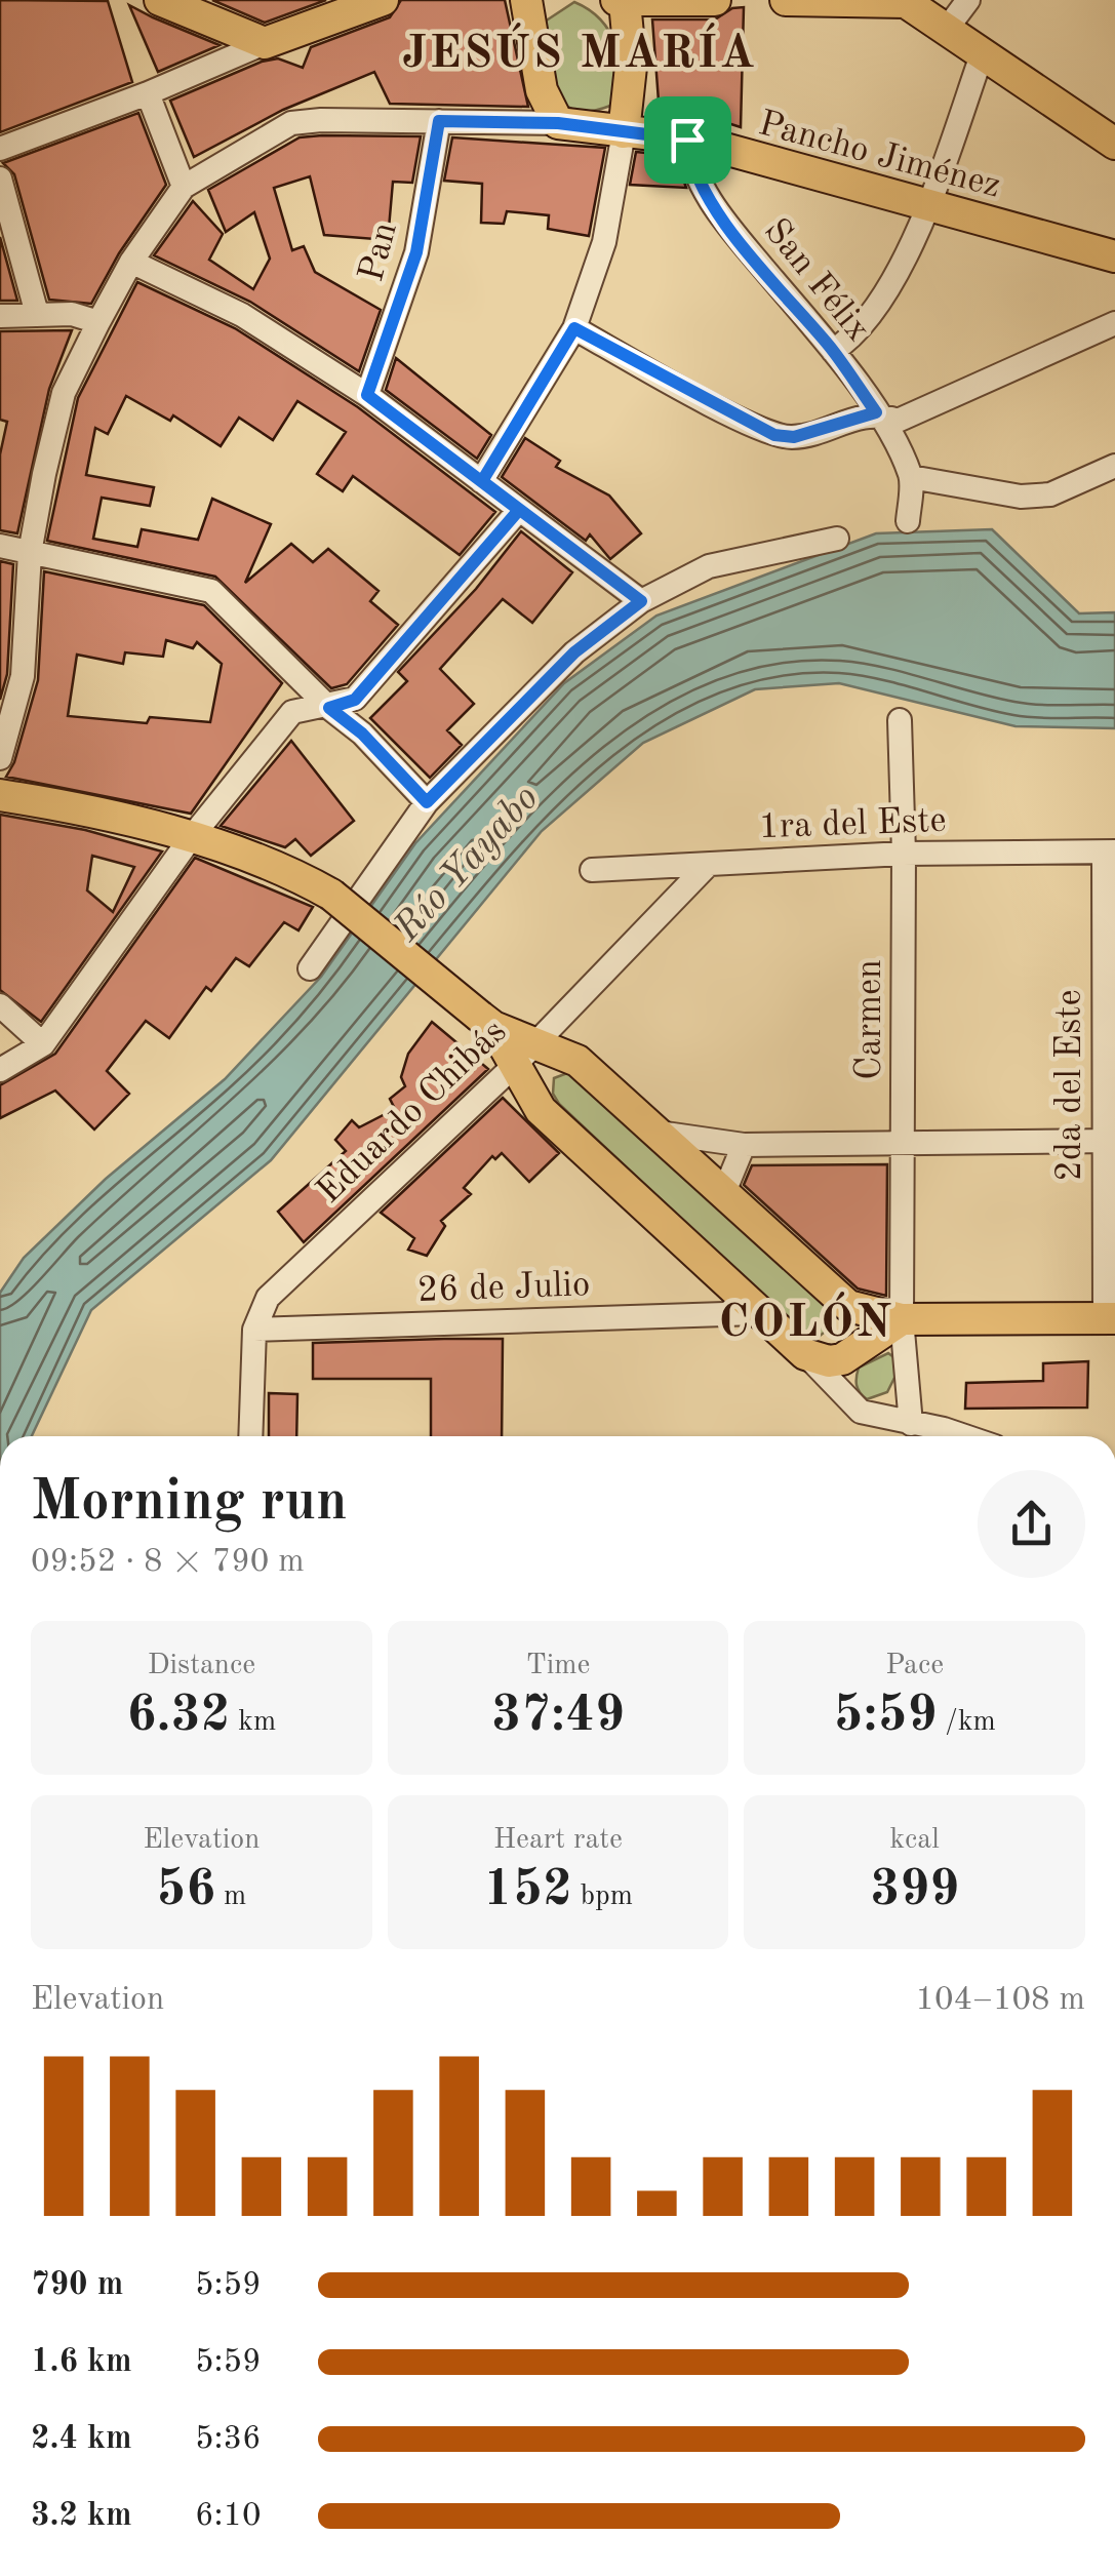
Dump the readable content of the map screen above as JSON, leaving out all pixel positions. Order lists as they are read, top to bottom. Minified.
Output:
{"streets":{"main road":["Pancho Jiménez"],"street":["Pan","San Félix","1ra del Este","Carmen","2da del Este","Eduardo Chibás","26 de Julio"]},"crossings":[["Pancho Jiménez","San Félix"],["1ra del Este","Carmen"],["1ra del Este","2da del Este"],["1ra del Este","Eduardo Chibás"],["Eduardo Chibás","26 de Julio"]],"districts":["JESÚS MARÍA","COLÓN"],"water":["Río Yayabo"],"page":{"heading":["Morning run","09:52 · 8 × 790 m"],"stats":[["Distance","6.32 km"],["Time","37:49"],["Pace","5:59 /km"],["Elevation","56 m"],["Heart rate","152 bpm"],["kcal","399"]],"chart":["Elevation","104–108 m"],"list":[{"name":"790 m","note":"5:59"},{"name":"1.6 km","note":"5:59"},{"name":"2.4 km","note":"5:36"},{"name":"3.2 km","note":"6:10"}]}}
